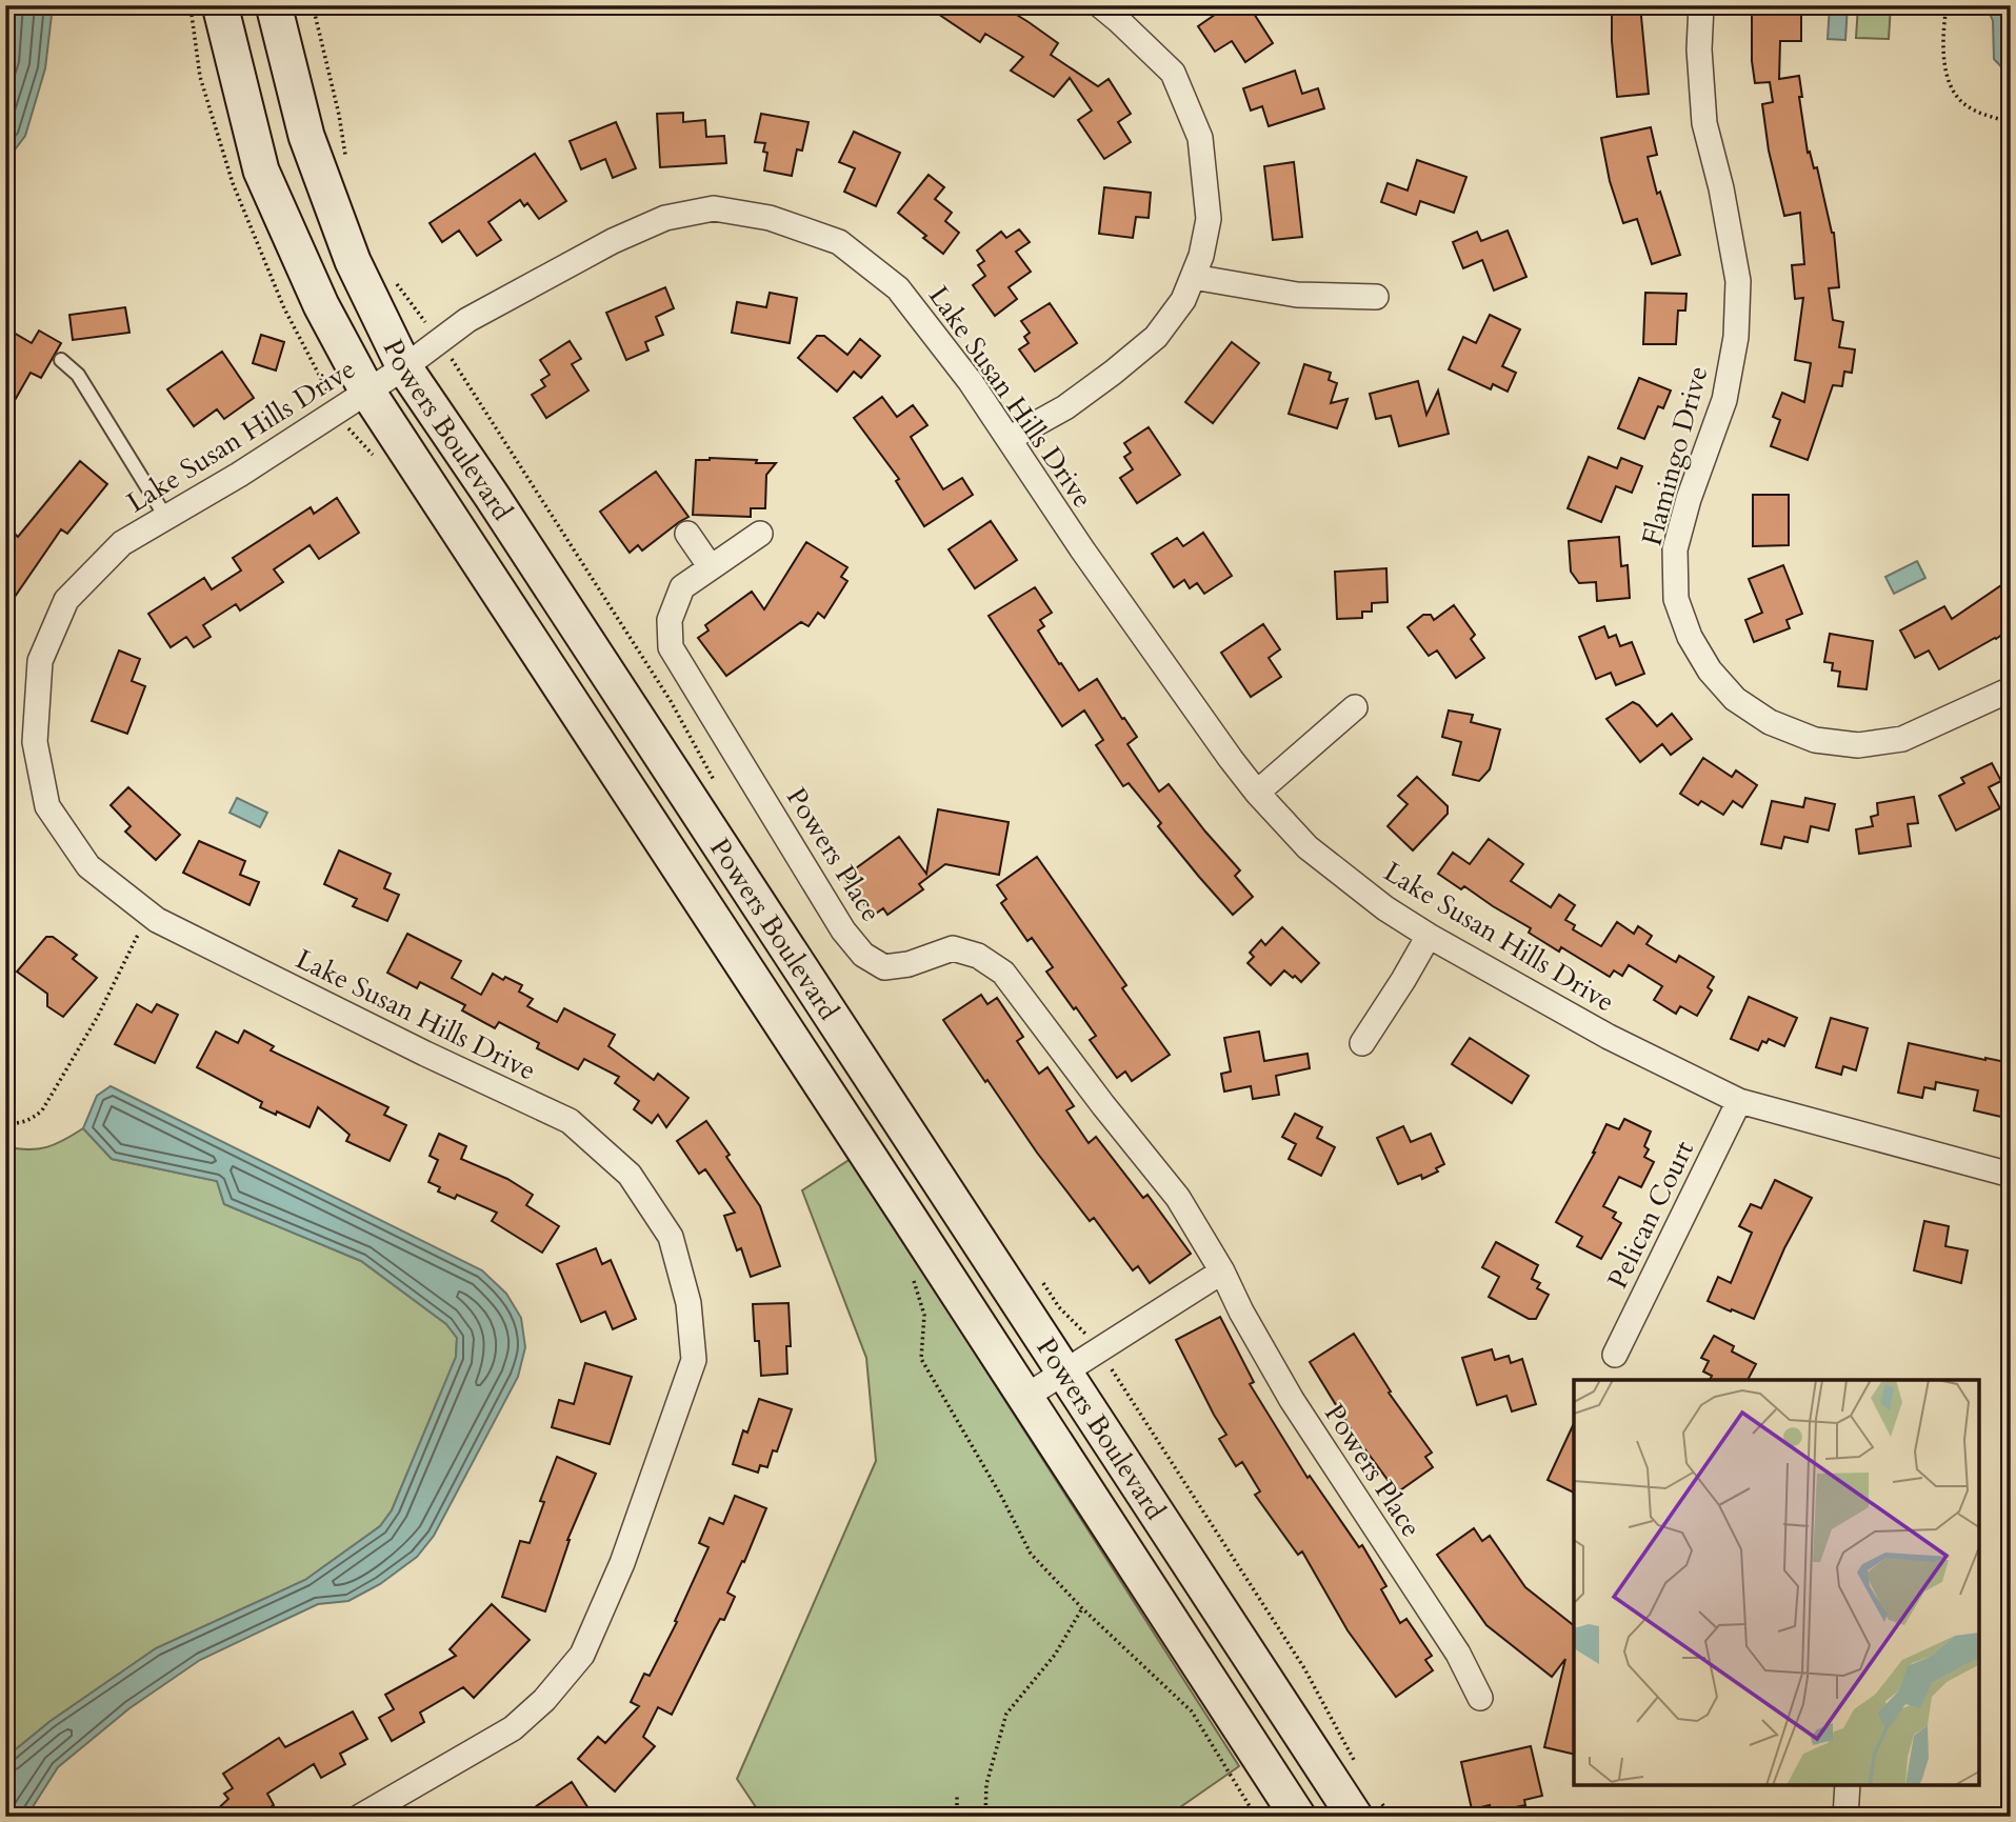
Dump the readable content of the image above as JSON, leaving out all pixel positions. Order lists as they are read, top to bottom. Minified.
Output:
{"streets":{"main road":["Powers Boulevard"],"street":["Lake Susan Hills Drive","Flamingo Drive","Powers Place","Pelican Court"]},"crossings":[["Lake Susan Hills Drive","Powers Boulevard"],["Lake Susan Hills Drive","Pelican Court"]]}
